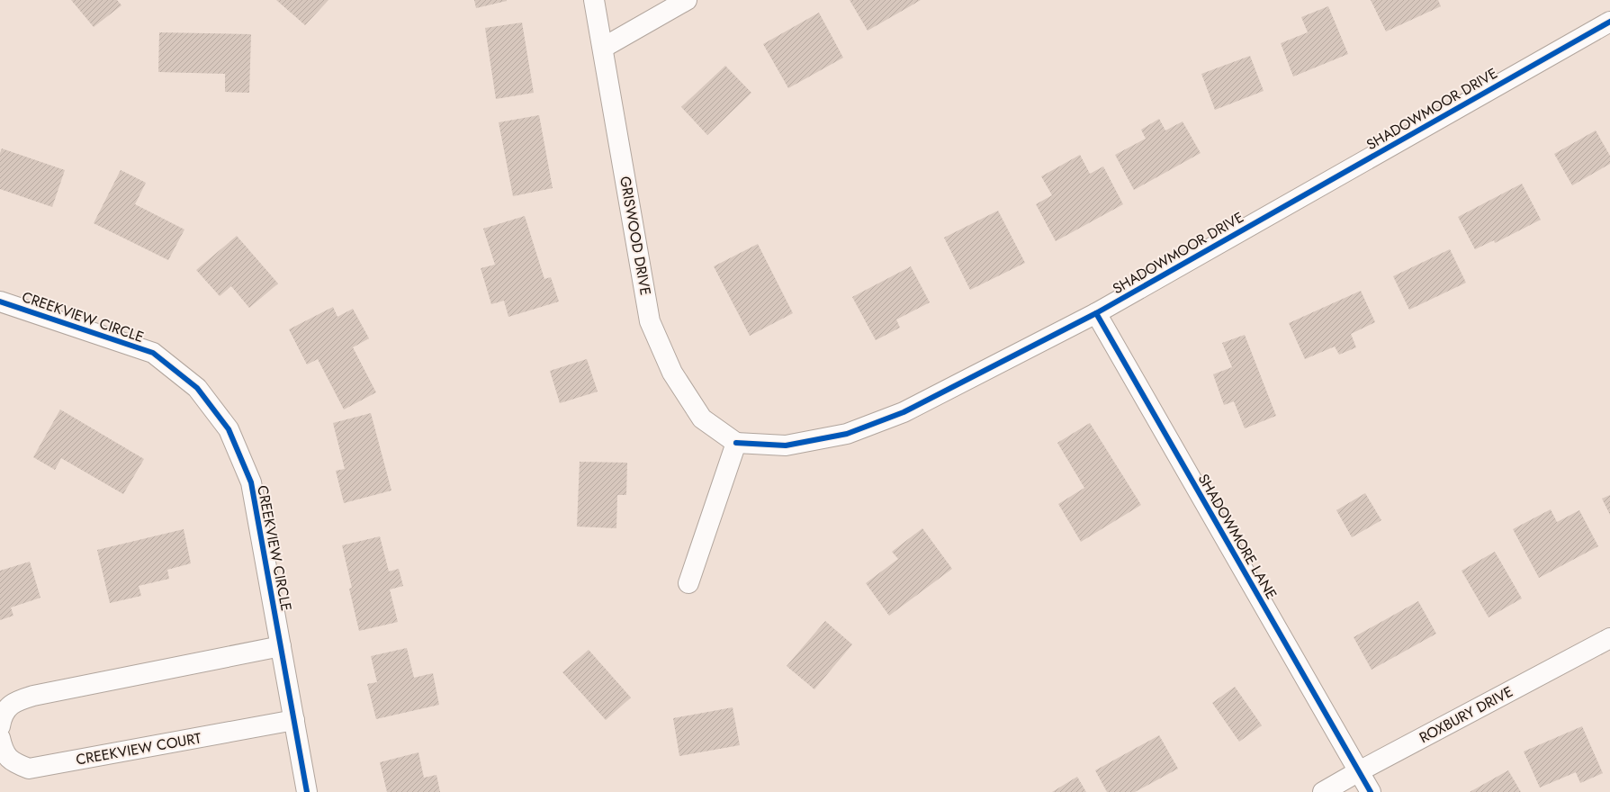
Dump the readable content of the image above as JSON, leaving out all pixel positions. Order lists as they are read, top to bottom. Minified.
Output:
{"streets":{"street":["SHADOWMOOR DRIVE","GRISWOOD DRIVE","CREEKVIEW CIRCLE","SHADOWMORE LANE","ROXBURY DRIVE","CREEKVIEW COURT"]},"crossings":[["SHADOWMOOR DRIVE","GRISWOOD DRIVE"],["SHADOWMOOR DRIVE","SHADOWMORE LANE"],["CREEKVIEW CIRCLE","CREEKVIEW COURT"],["SHADOWMORE LANE","ROXBURY DRIVE"]]}
